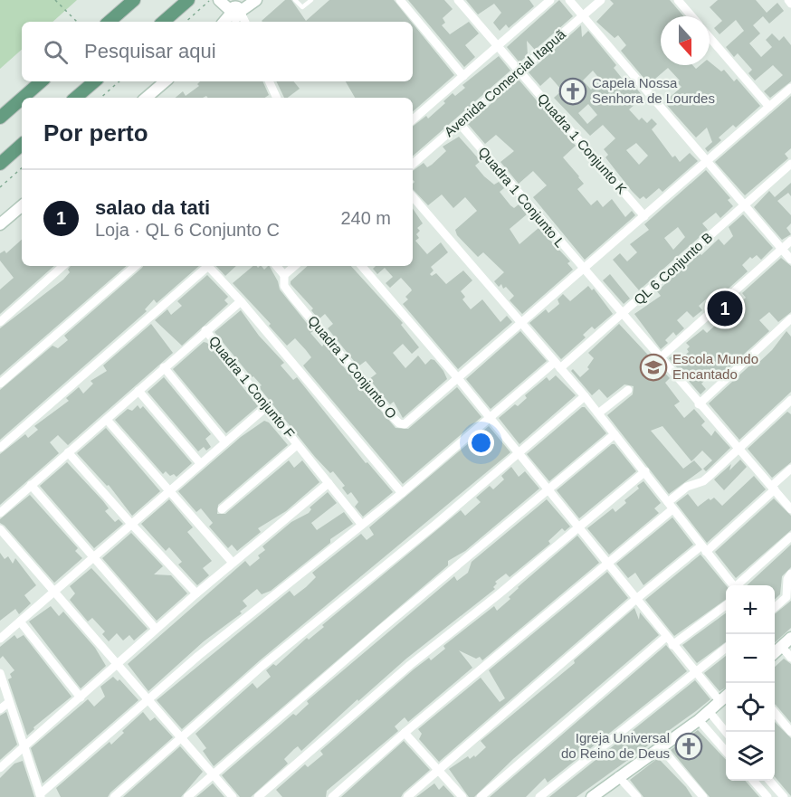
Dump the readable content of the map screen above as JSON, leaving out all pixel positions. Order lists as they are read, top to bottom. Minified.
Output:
{"streets":{"street":["Avenida Comercial Itapuã","Quadra 1 Conjunto K","Quadra 1 Conjunto L","QL 6 Conjunto B","Quadra 1 Conjunto O","Quadra 1 Conjunto F"]},"crossings":[["Avenida Comercial Itapuã","Quadra 1 Conjunto K"],["Avenida Comercial Itapuã","Quadra 1 Conjunto L"],["Quadra 1 Conjunto L","QL 6 Conjunto B"]],"places":{"church":["Capela Nossa Senhora de Lourdes","Igreja Universal do Reino de Deus"],"school or university":["Escola Mundo Encantado"]},"north":"bottom","page":{"search":"Pesquisar aqui","heading":"Por perto","list":[{"mark":"1","name":"salao da tati","note":"Loja · QL 6 Conjunto C","value":"240 m"}],"pins":"1","map_buttons":["+","−"]}}
